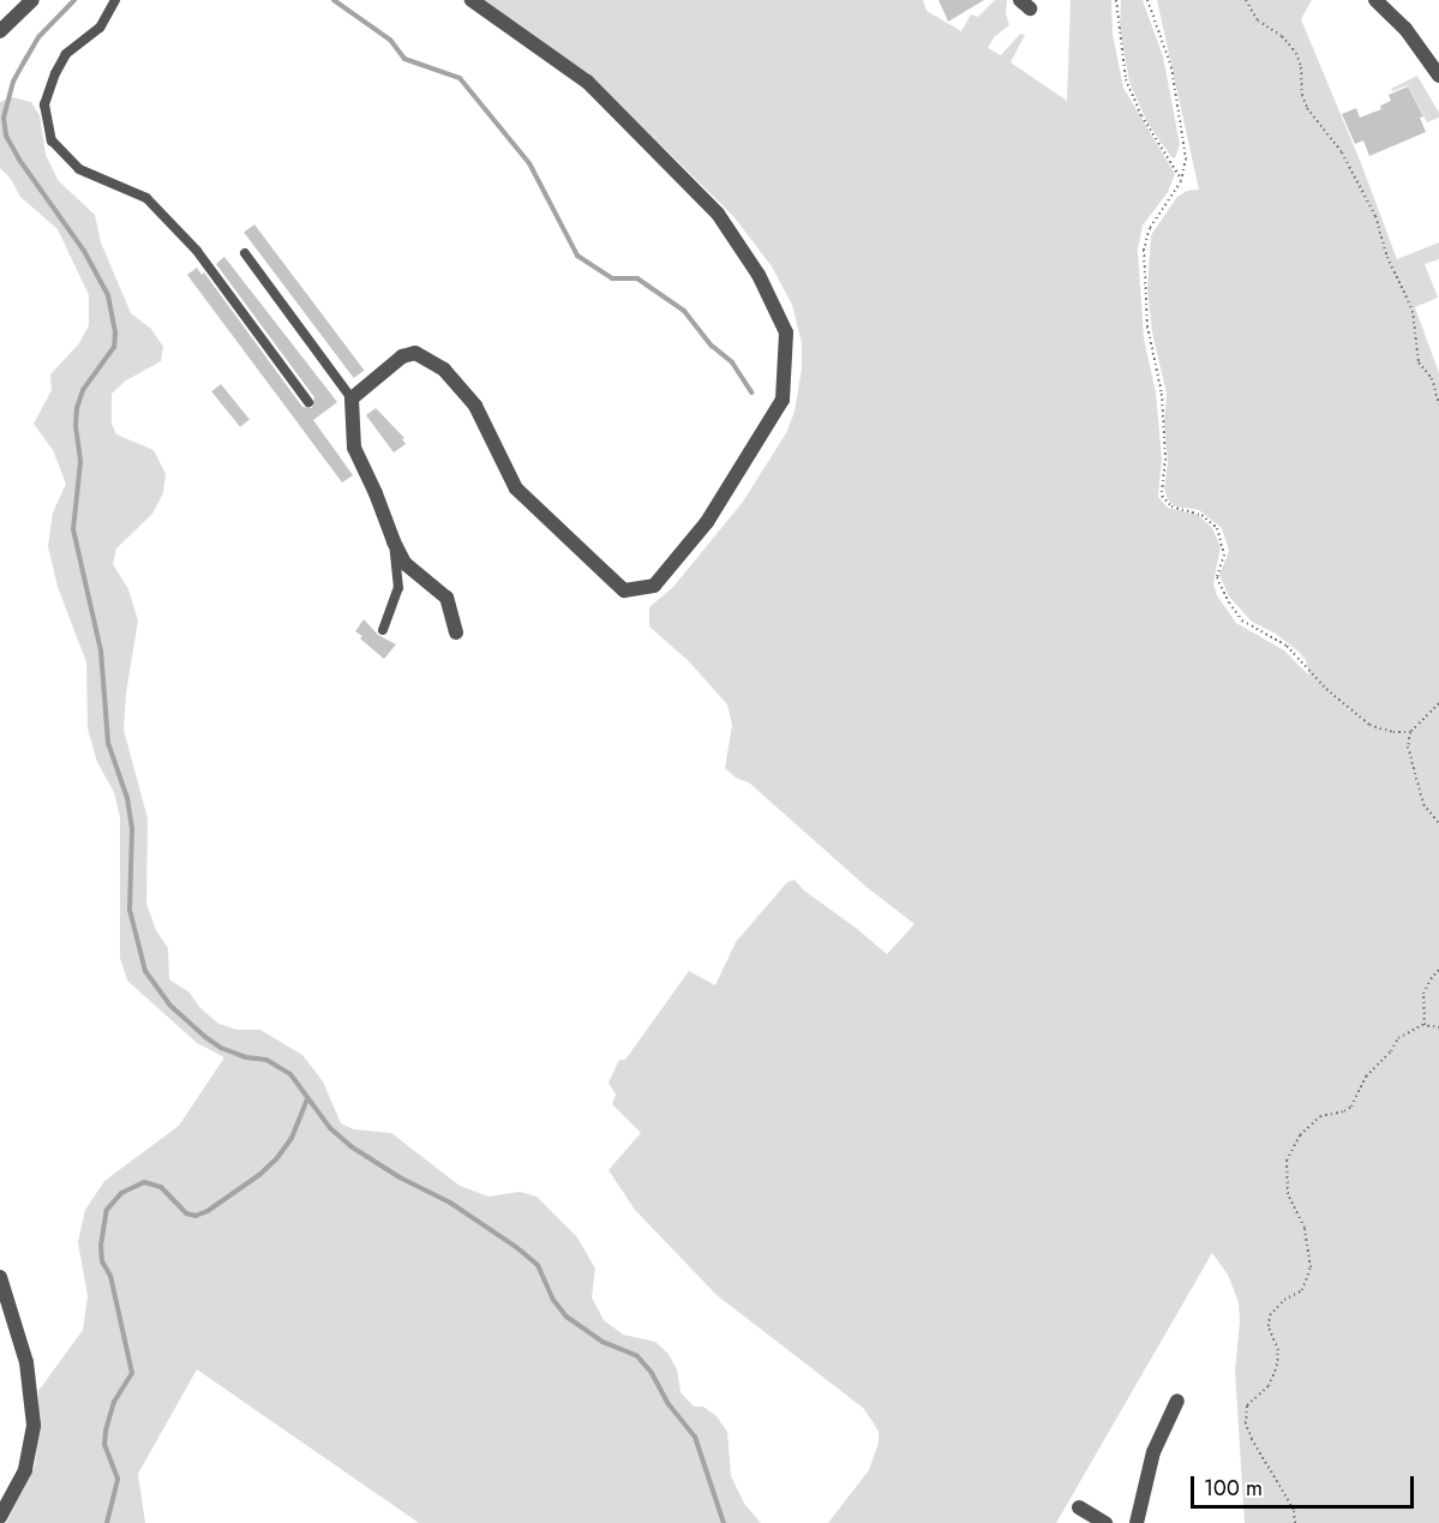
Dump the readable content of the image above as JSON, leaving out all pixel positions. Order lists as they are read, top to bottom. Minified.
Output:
{"scale_bar":"100 m"}
